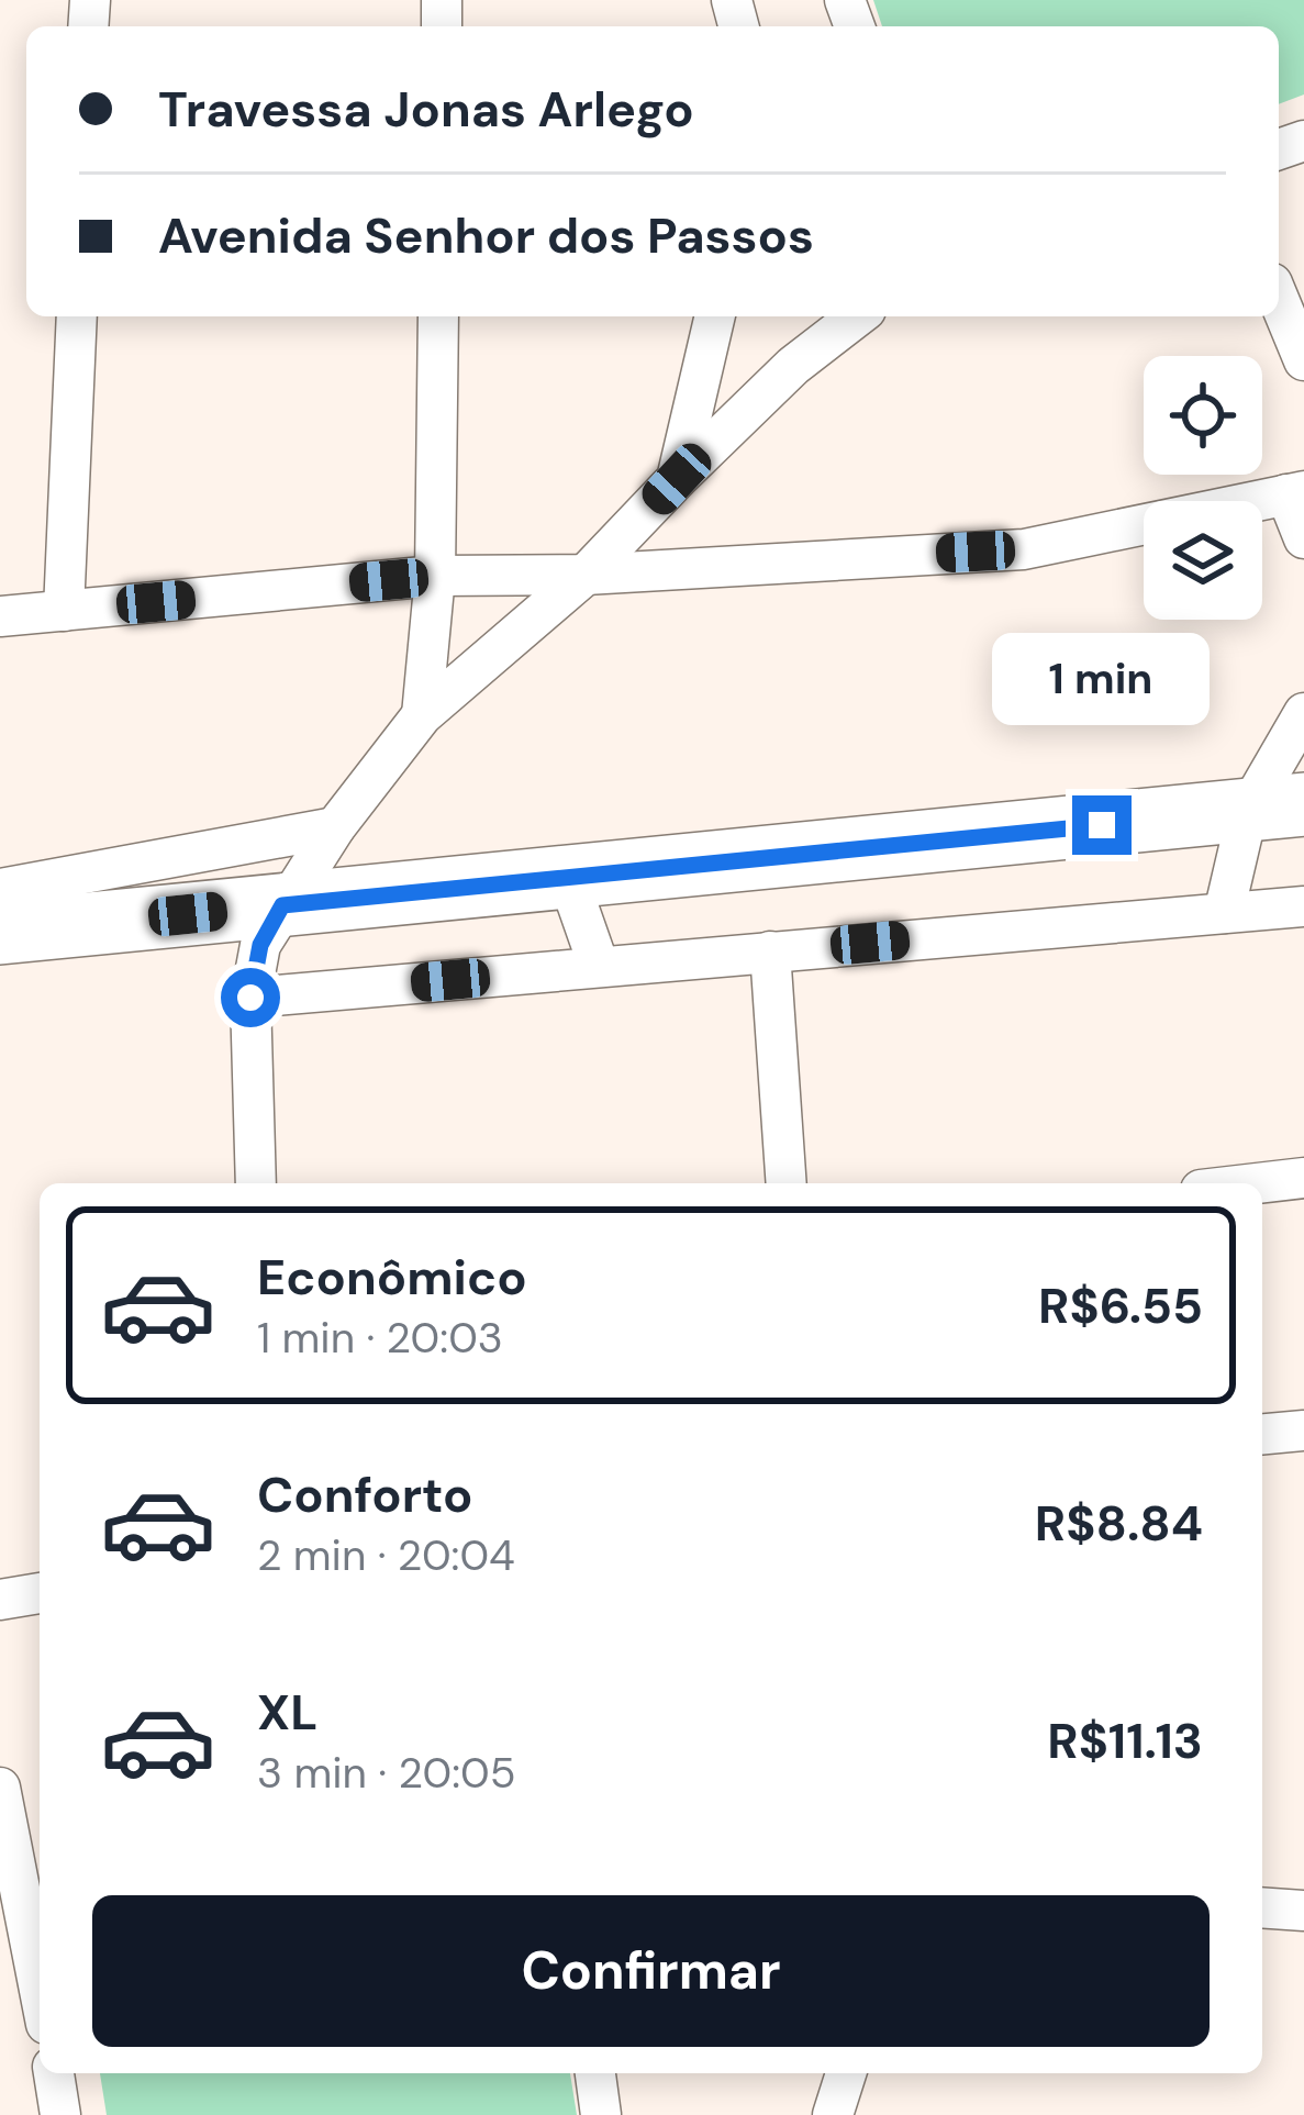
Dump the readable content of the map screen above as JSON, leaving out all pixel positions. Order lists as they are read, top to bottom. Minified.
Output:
{"page":{"banner":["Travessa Jonas Arlego","Avenida Senhor dos Passos"],"bubble":"1 min","list":[{"name":"Econômico","note":"1 min · 20:03","value":"R$6.55"},{"name":"Conforto","note":"2 min · 20:04","value":"R$8.84"},{"name":"XL","note":"3 min · 20:05","value":"R$11.13"}],"buttons":"Confirmar"}}
